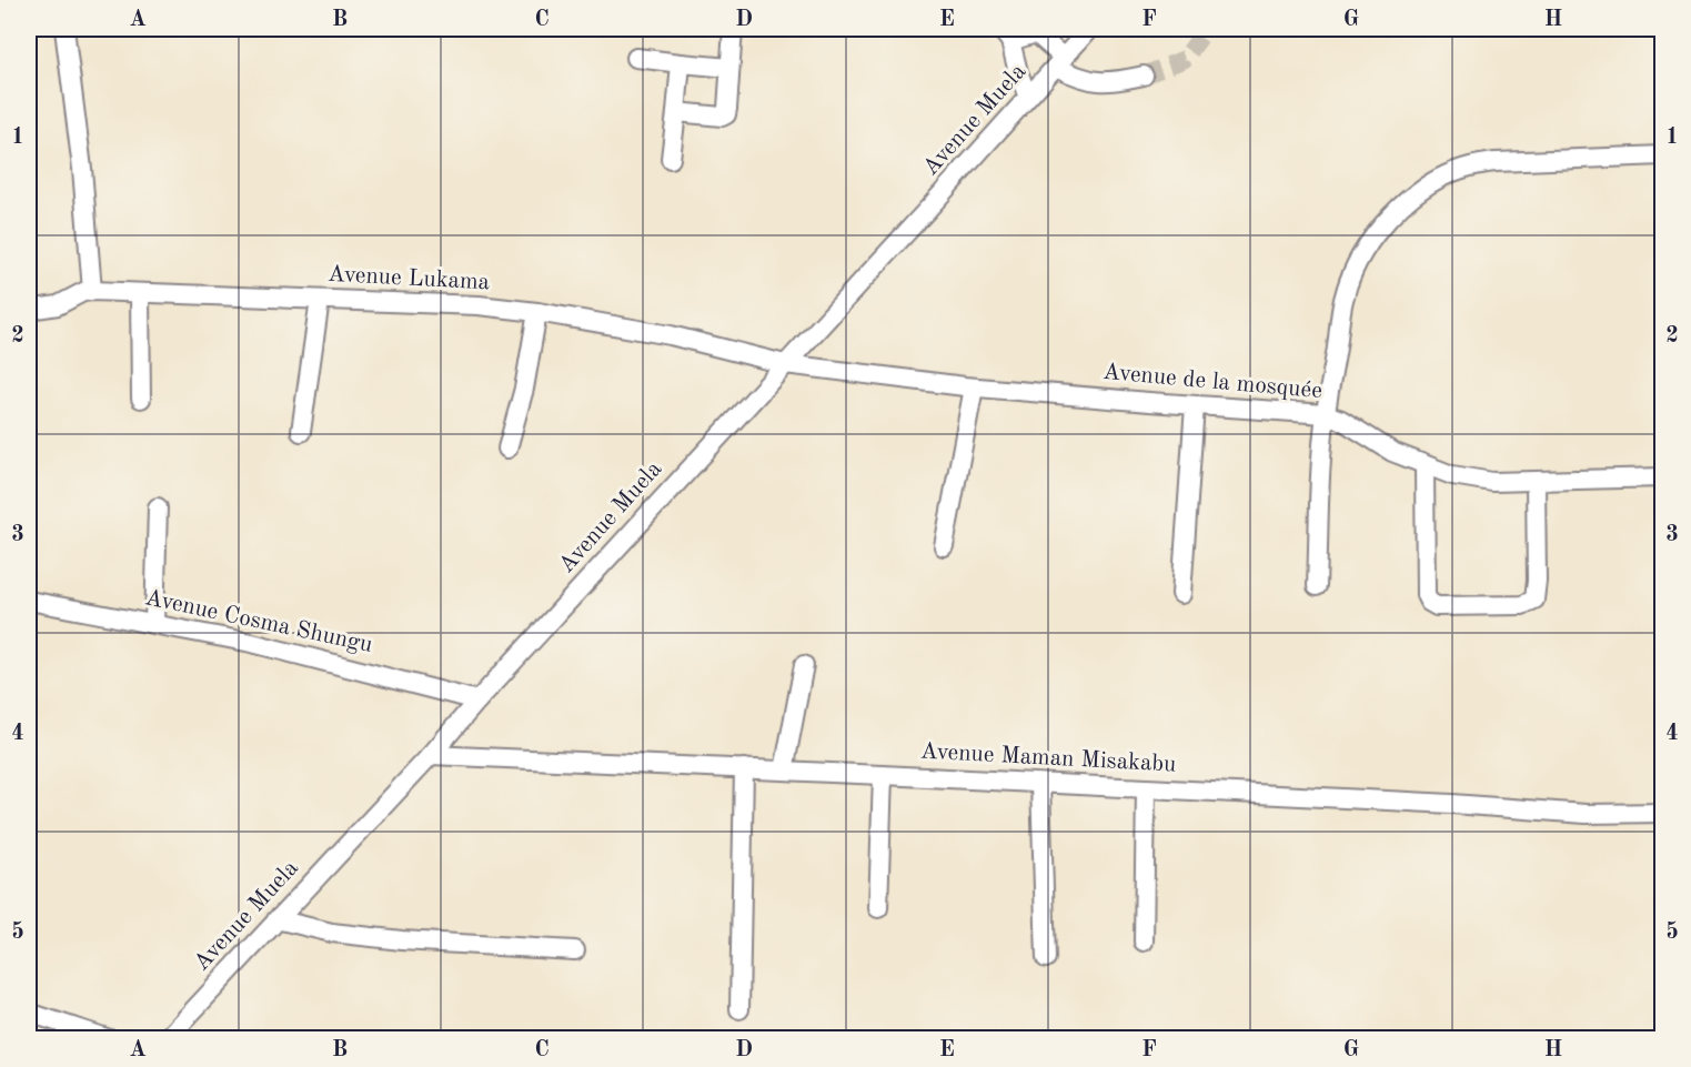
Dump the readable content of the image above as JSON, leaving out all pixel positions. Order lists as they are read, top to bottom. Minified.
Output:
{"streets":{"street":["Avenue Muela","Avenue Lukama","Avenue de la mosquée","Avenue Cosma Shungu","Avenue Maman Misakabu"]},"crossings":[["Avenue Muela","Avenue Lukama"],["Avenue Muela","Avenue de la mosquée"],["Avenue Muela","Avenue Cosma Shungu"],["Avenue Muela","Avenue Maman Misakabu"],["Avenue Lukama","Avenue de la mosquée"]],"grid":{"columns":["A","B","C","D","E","F","G","H"],"rows":["1","2","3","4","5"]}}
